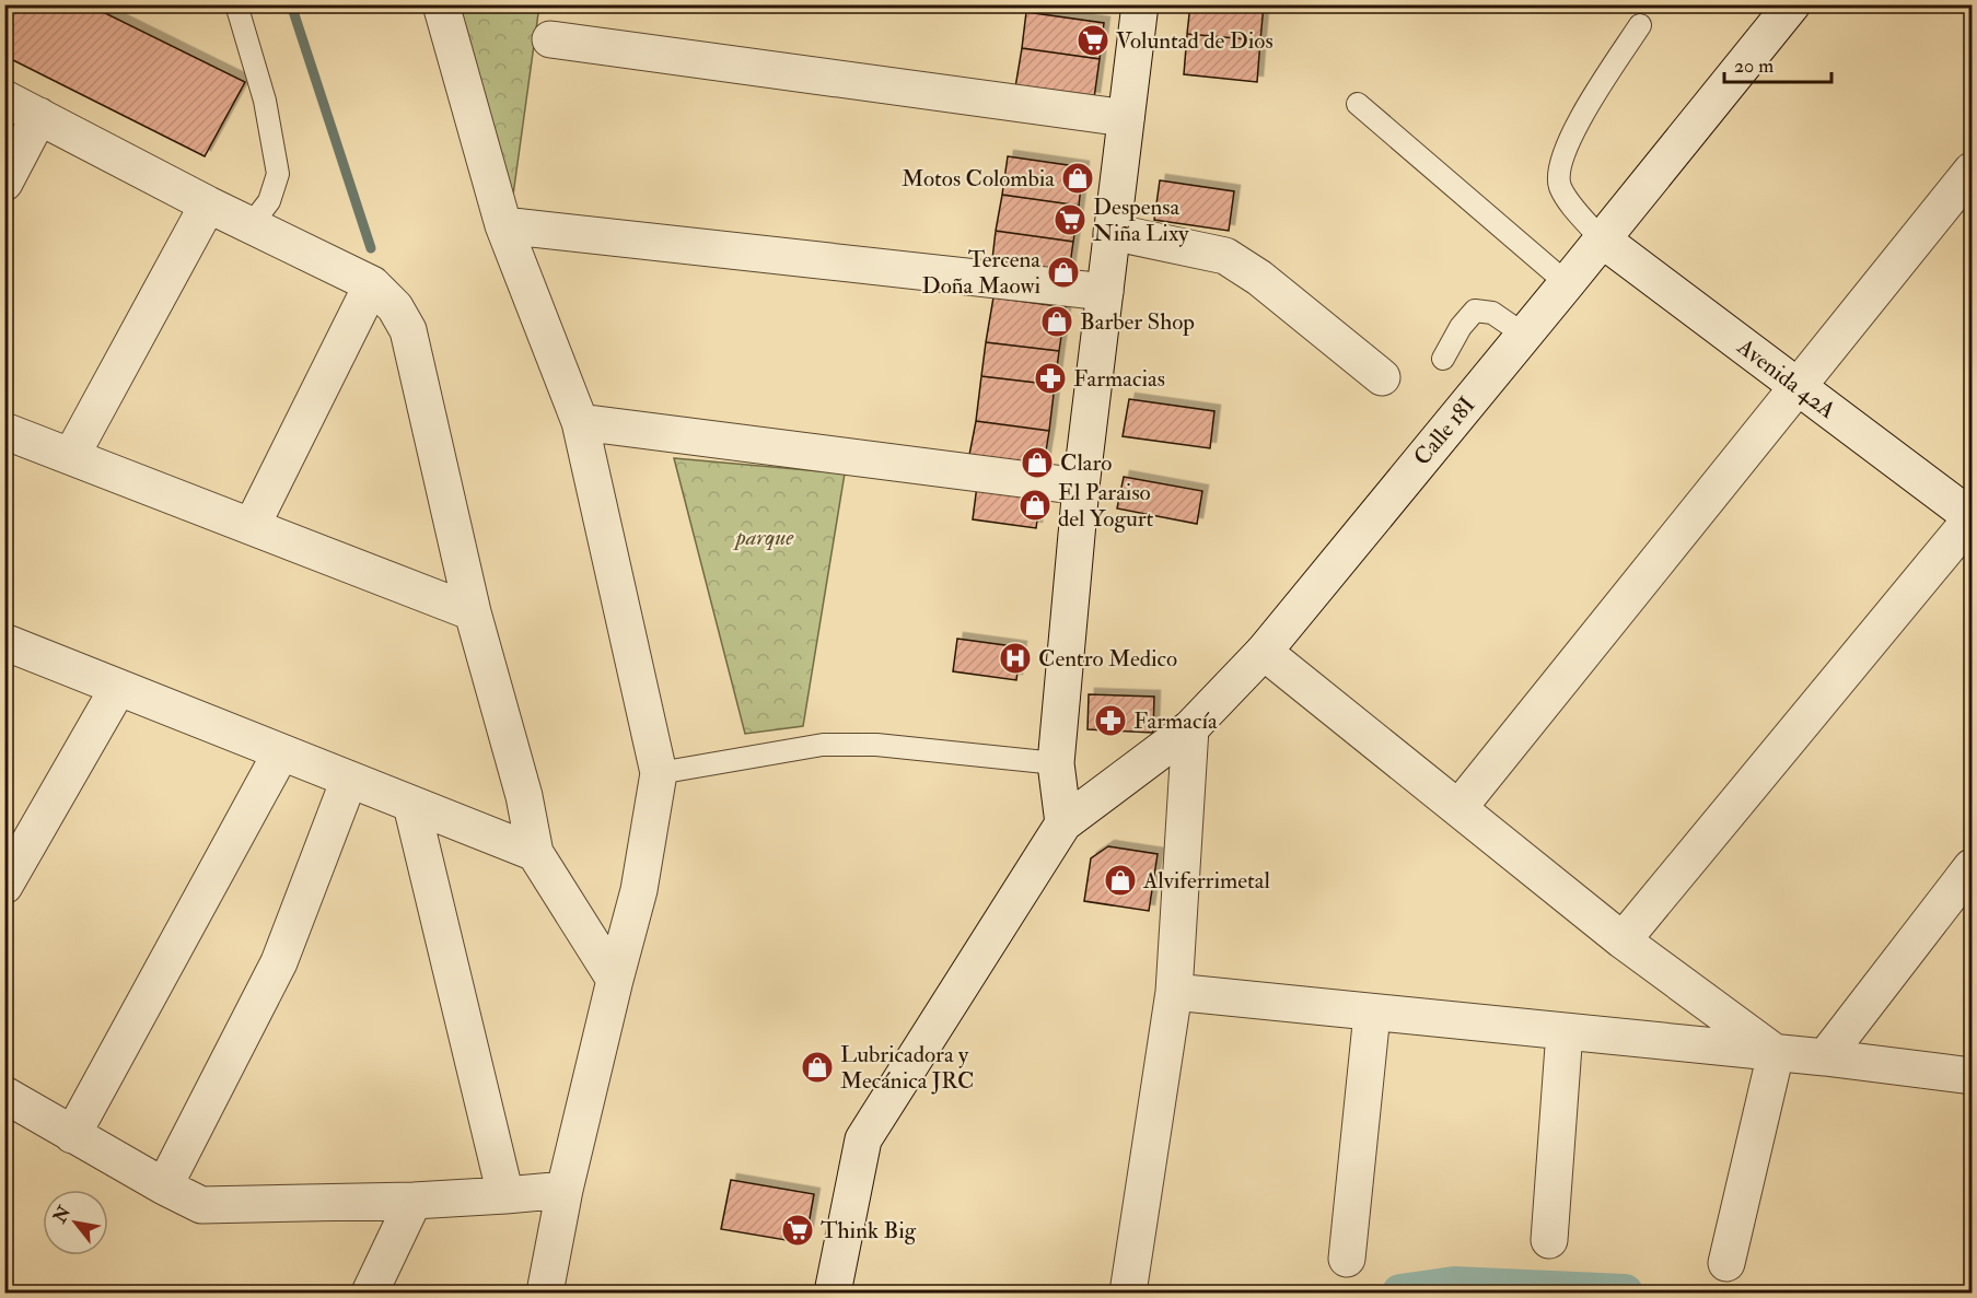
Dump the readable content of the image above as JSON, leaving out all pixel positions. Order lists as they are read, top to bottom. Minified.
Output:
{"streets":{"street":["Avenida 42A","Calle 18I"]},"crossings":[["Avenida 42A","Calle 18I"]],"parks":["parque"],"places":{"supermarket":["Voluntad de Dios","Despensa Niña Lixy","Think Big"],"shop":["Motos Colombia","Tercena Doña Maowi","Barber Shop","Claro","El Paraiso del Yogurt","Alviferrimetal","Lubricadora y Mecánica JRC"],"pharmacy":["Farmacias","Farmacía"],"hospital":["Centro Medico"]},"scale_bar":"20 m","north":"top left"}
